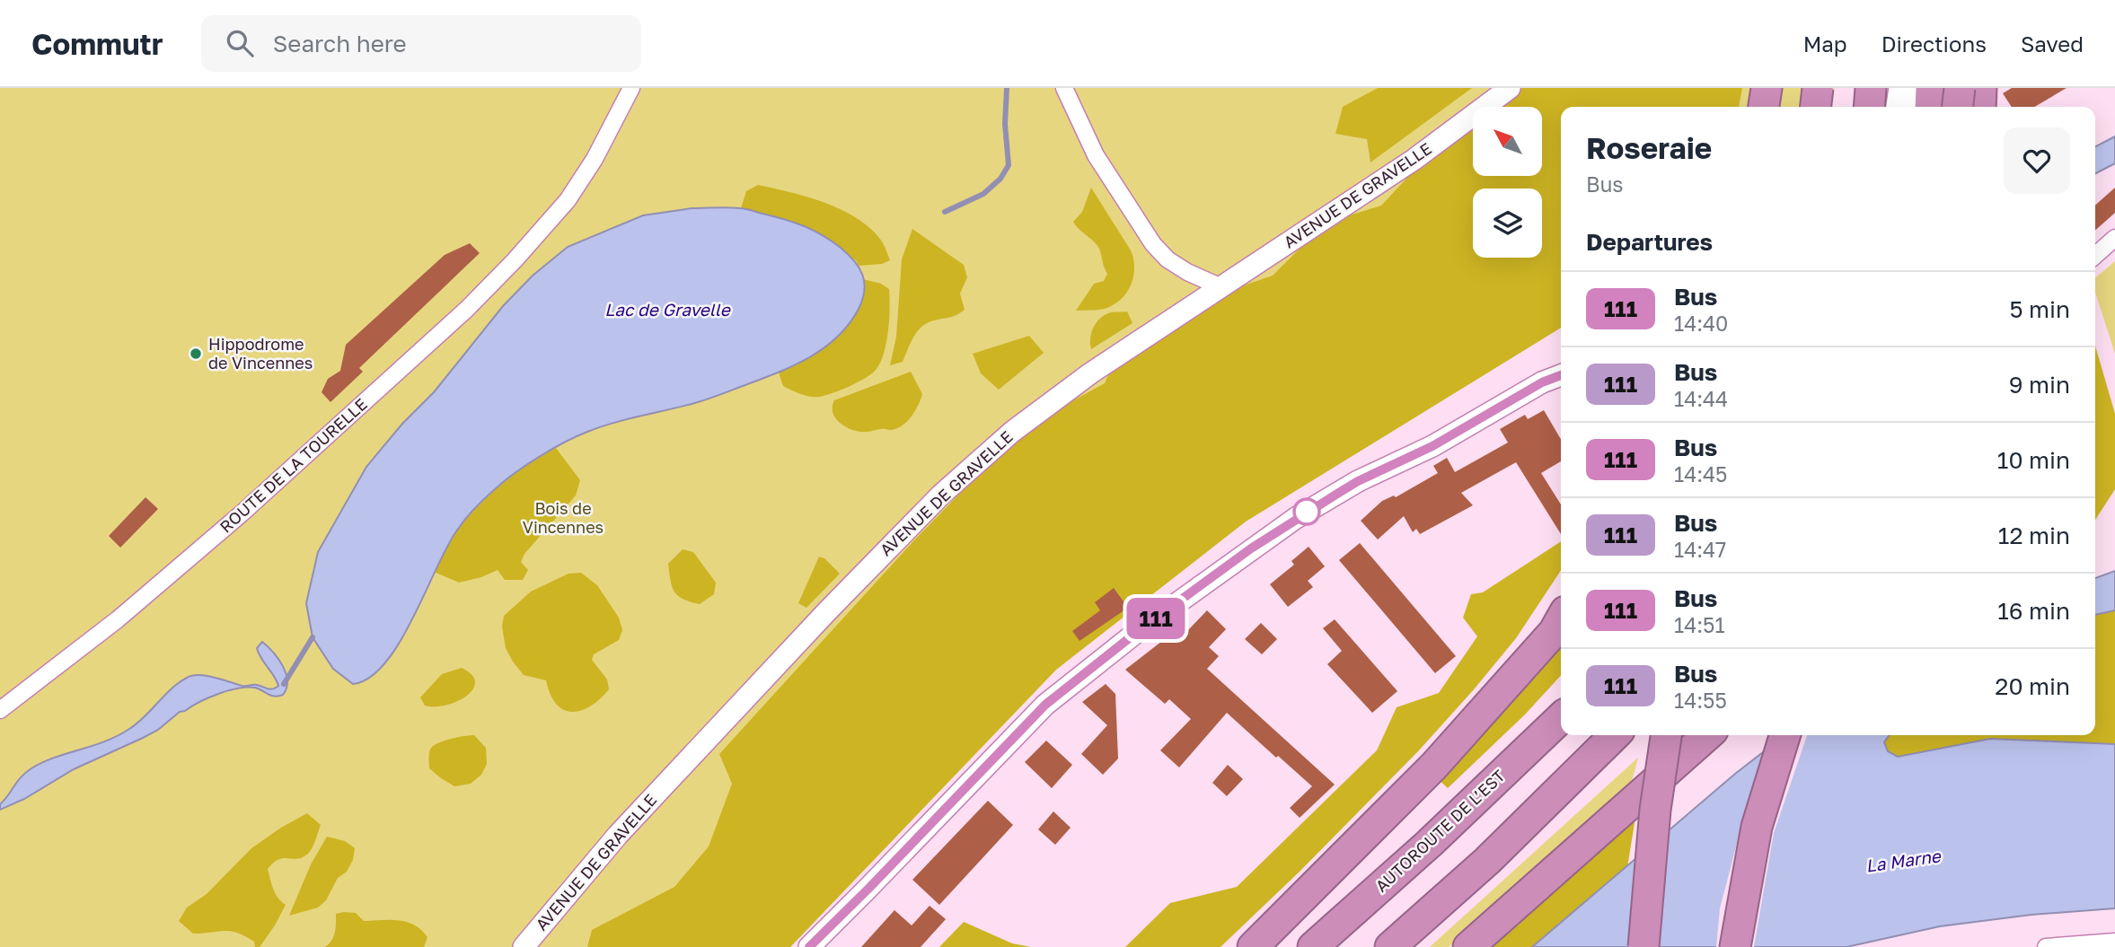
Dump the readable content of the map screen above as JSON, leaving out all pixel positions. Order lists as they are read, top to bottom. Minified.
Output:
{"streets":{"highway":["AUTOROUTE DE L’EST"],"street":["AVENUE DE GRAVELLE","ROUTE DE LA TOURELLE"]},"water":["Lac de Gravelle","La Marne"],"parks":["Bois de Vincennes"],"places":["Hippodrome de Vincennes"],"lines":["bus line 111"],"north":"top left","page":{"header":"Commutr","search":"Search here","nav":["Map","Directions","Saved"],"on_map":"111","heading":[["Roseraie","Bus"],"Departures"],"list":[{"mark":"111","name":"Bus","note":"14:40","value":"5 min"},{"mark":"111","name":"Bus","note":"14:44","value":"9 min"},{"mark":"111","name":"Bus","note":"14:45","value":"10 min"},{"mark":"111","name":"Bus","note":"14:47","value":"12 min"},{"mark":"111","name":"Bus","note":"14:51","value":"16 min"},{"mark":"111","name":"Bus","note":"14:55","value":"20 min"}]}}
